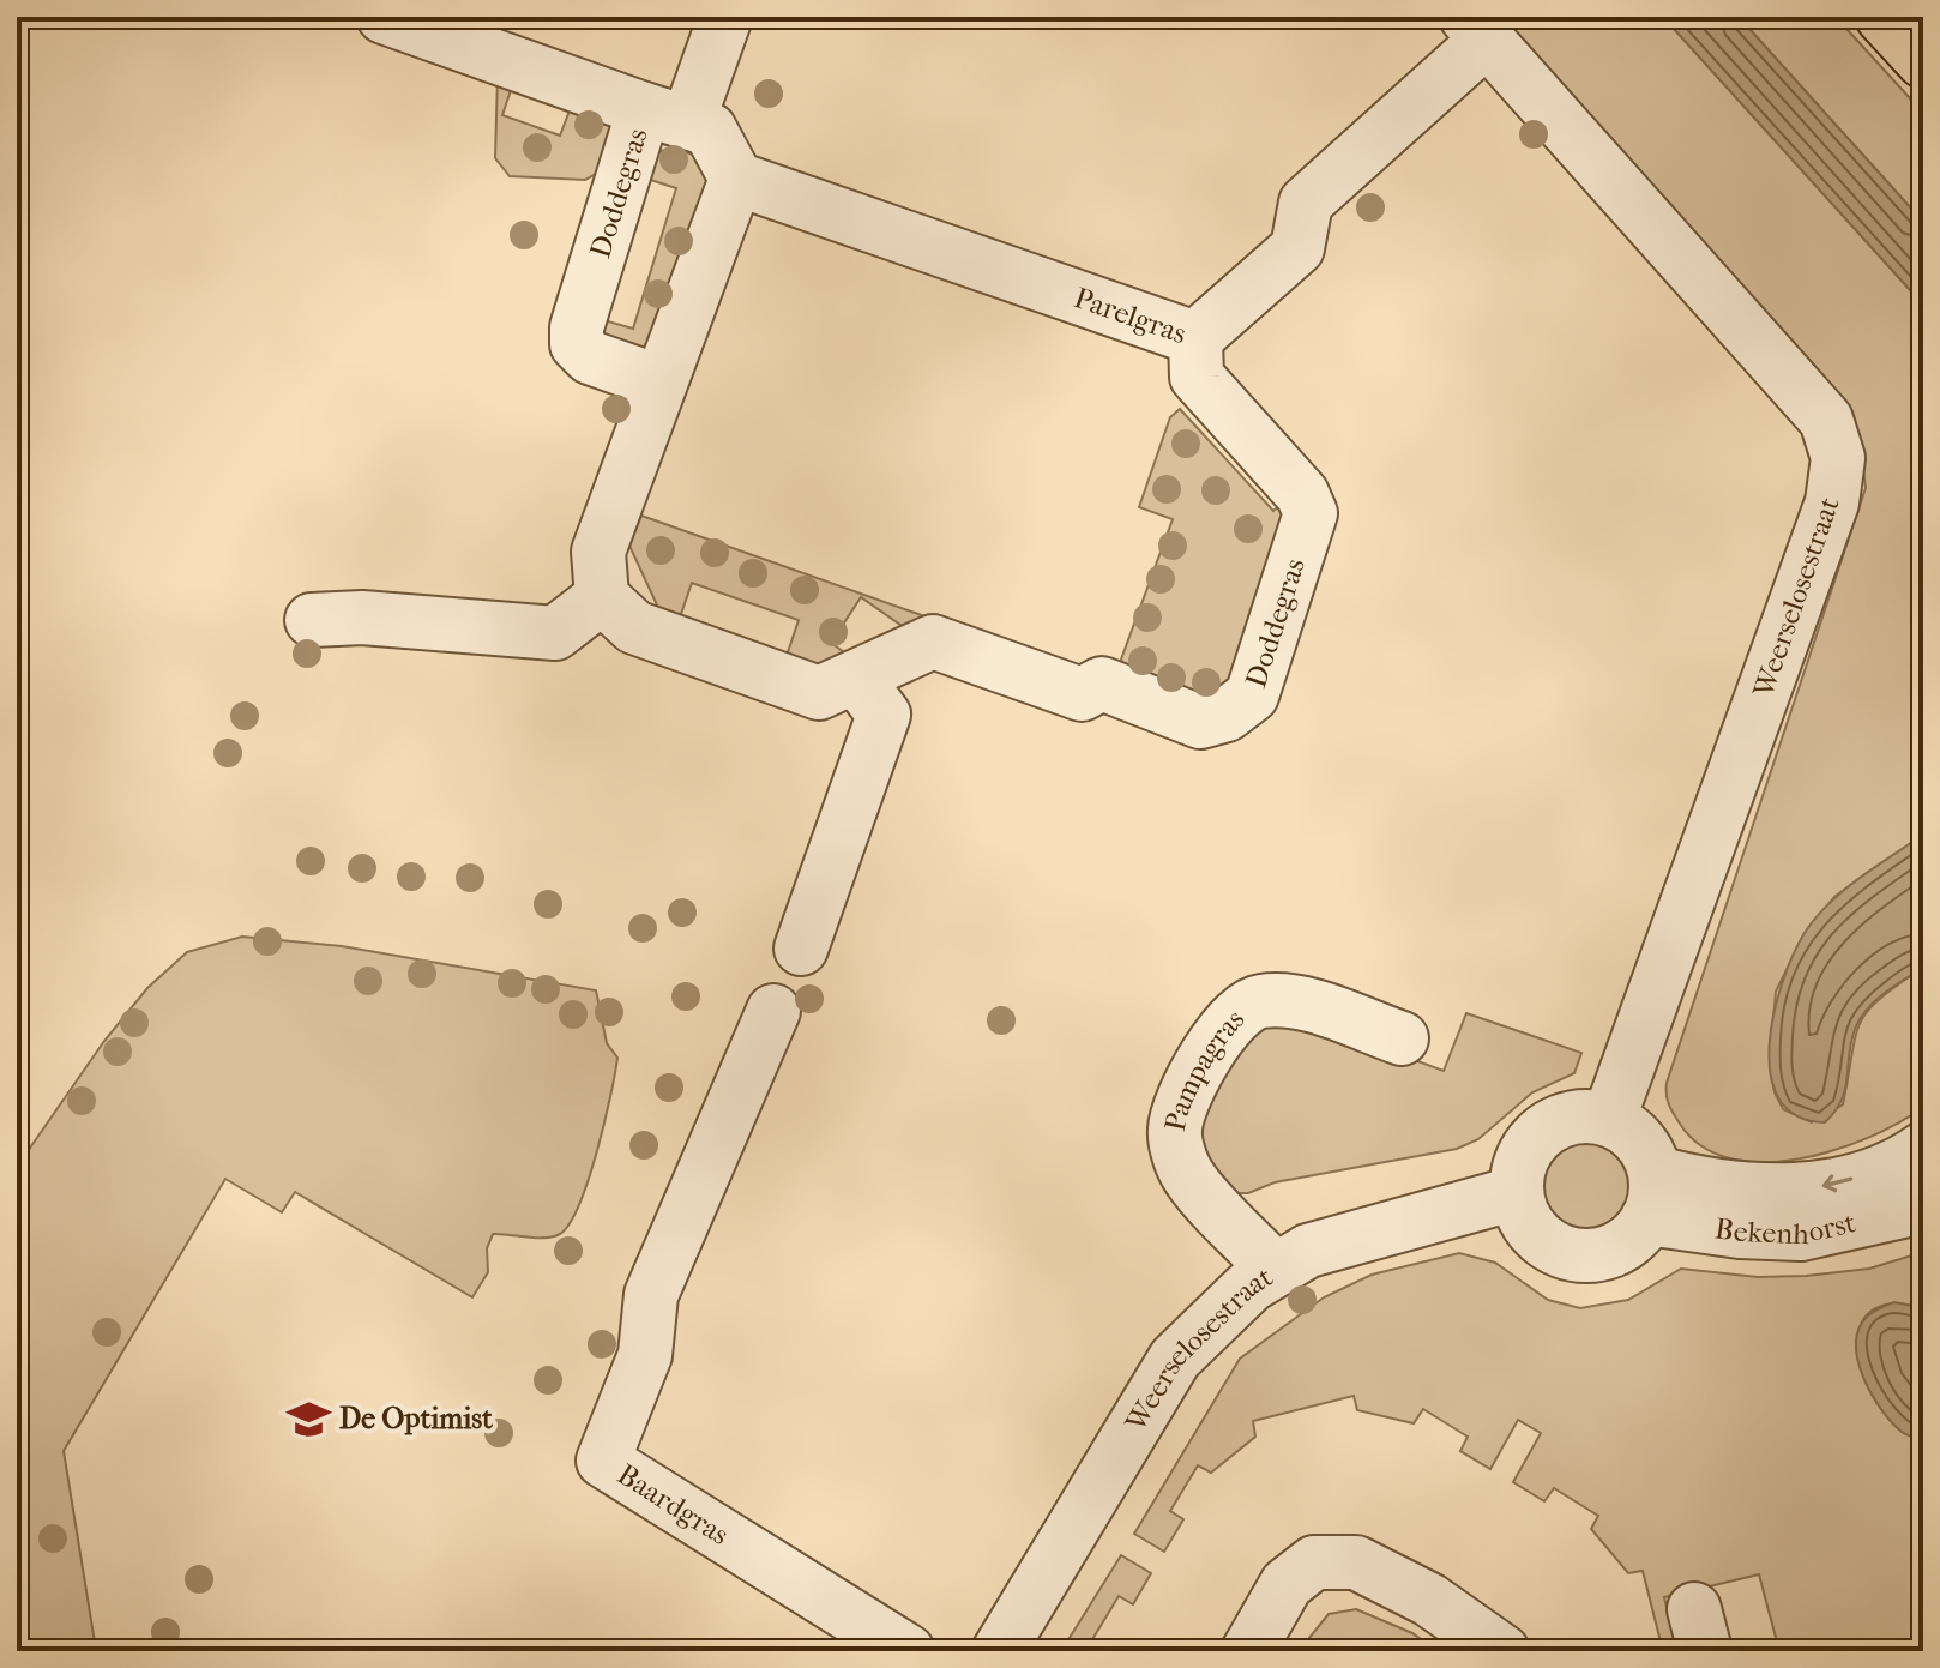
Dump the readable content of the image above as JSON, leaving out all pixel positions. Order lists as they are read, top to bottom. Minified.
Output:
{"streets":{"street":["Doddegras","Parelgras","Weerselosestraat","Pampagras","Bekenhorst","Baardgras"]},"crossings":[["Doddegras","Parelgras"],["Parelgras","Weerselosestraat"],["Weerselosestraat","Pampagras"],["Weerselosestraat","Bekenhorst"]],"places":{"school or university":["De Optimist"]}}
